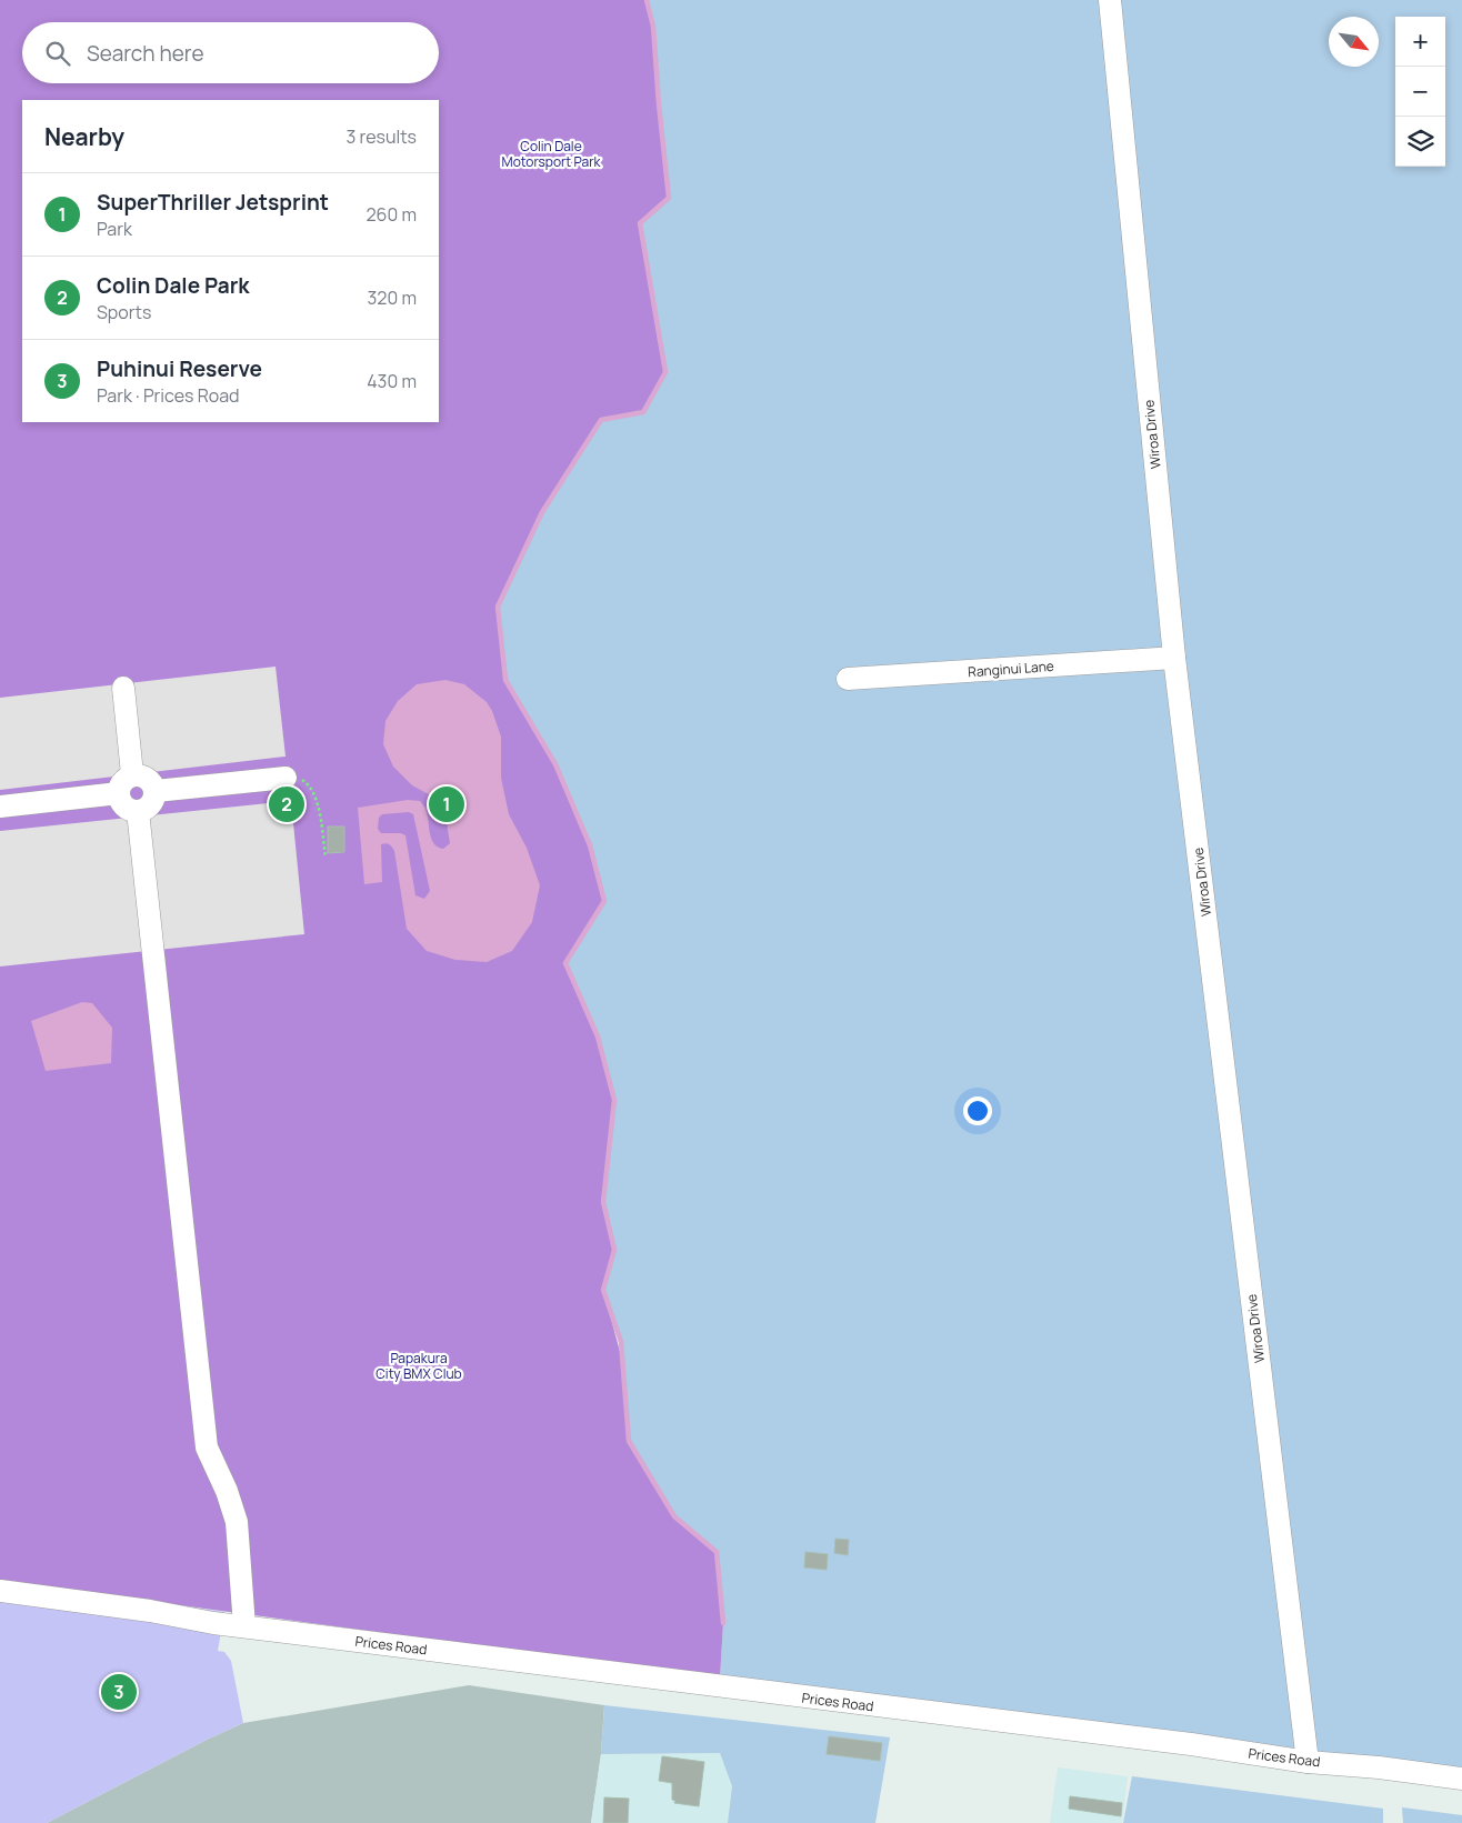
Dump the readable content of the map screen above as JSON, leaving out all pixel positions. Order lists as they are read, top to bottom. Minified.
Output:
{"streets":{"street":["Wiroa Drive","Ranginui Lane","Prices Road"]},"crossings":[["Wiroa Drive","Ranginui Lane"],["Wiroa Drive","Prices Road"]],"parks":["Colin Dale Motorsport Park","Papakura City BMX Club"],"north":"bottom right","page":{"map_buttons":["+","−"],"search":"Search here","heading":["Nearby","3 results"],"list":[{"mark":"1","name":"SuperThriller Jetsprint","note":"Park","value":"260 m"},{"mark":"2","name":"Colin Dale Park","note":"Sports","value":"320 m"},{"mark":"3","name":"Puhinui Reserve","note":"Park · Prices Road","value":"430 m"}],"pins":["1","2","3"]}}
